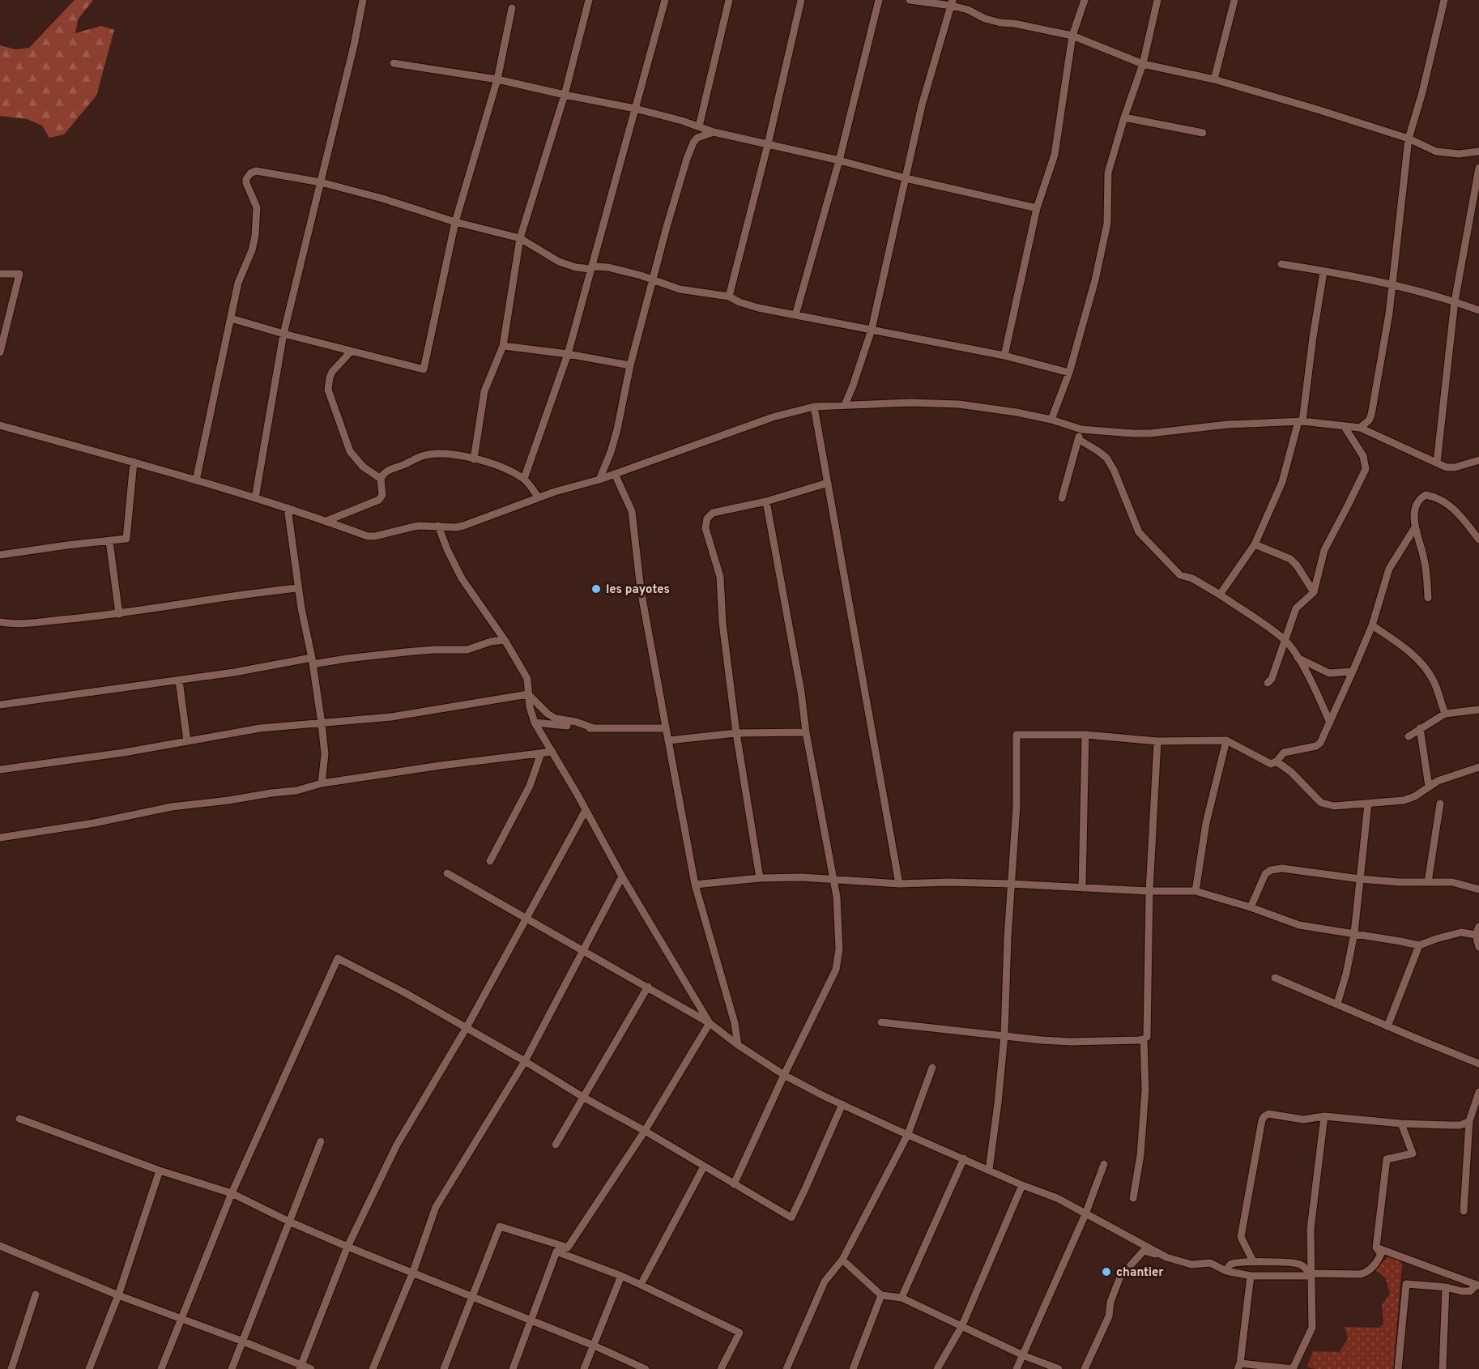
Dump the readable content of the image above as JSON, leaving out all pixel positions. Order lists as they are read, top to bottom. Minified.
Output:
{"places":["les payotes","chantier"]}
